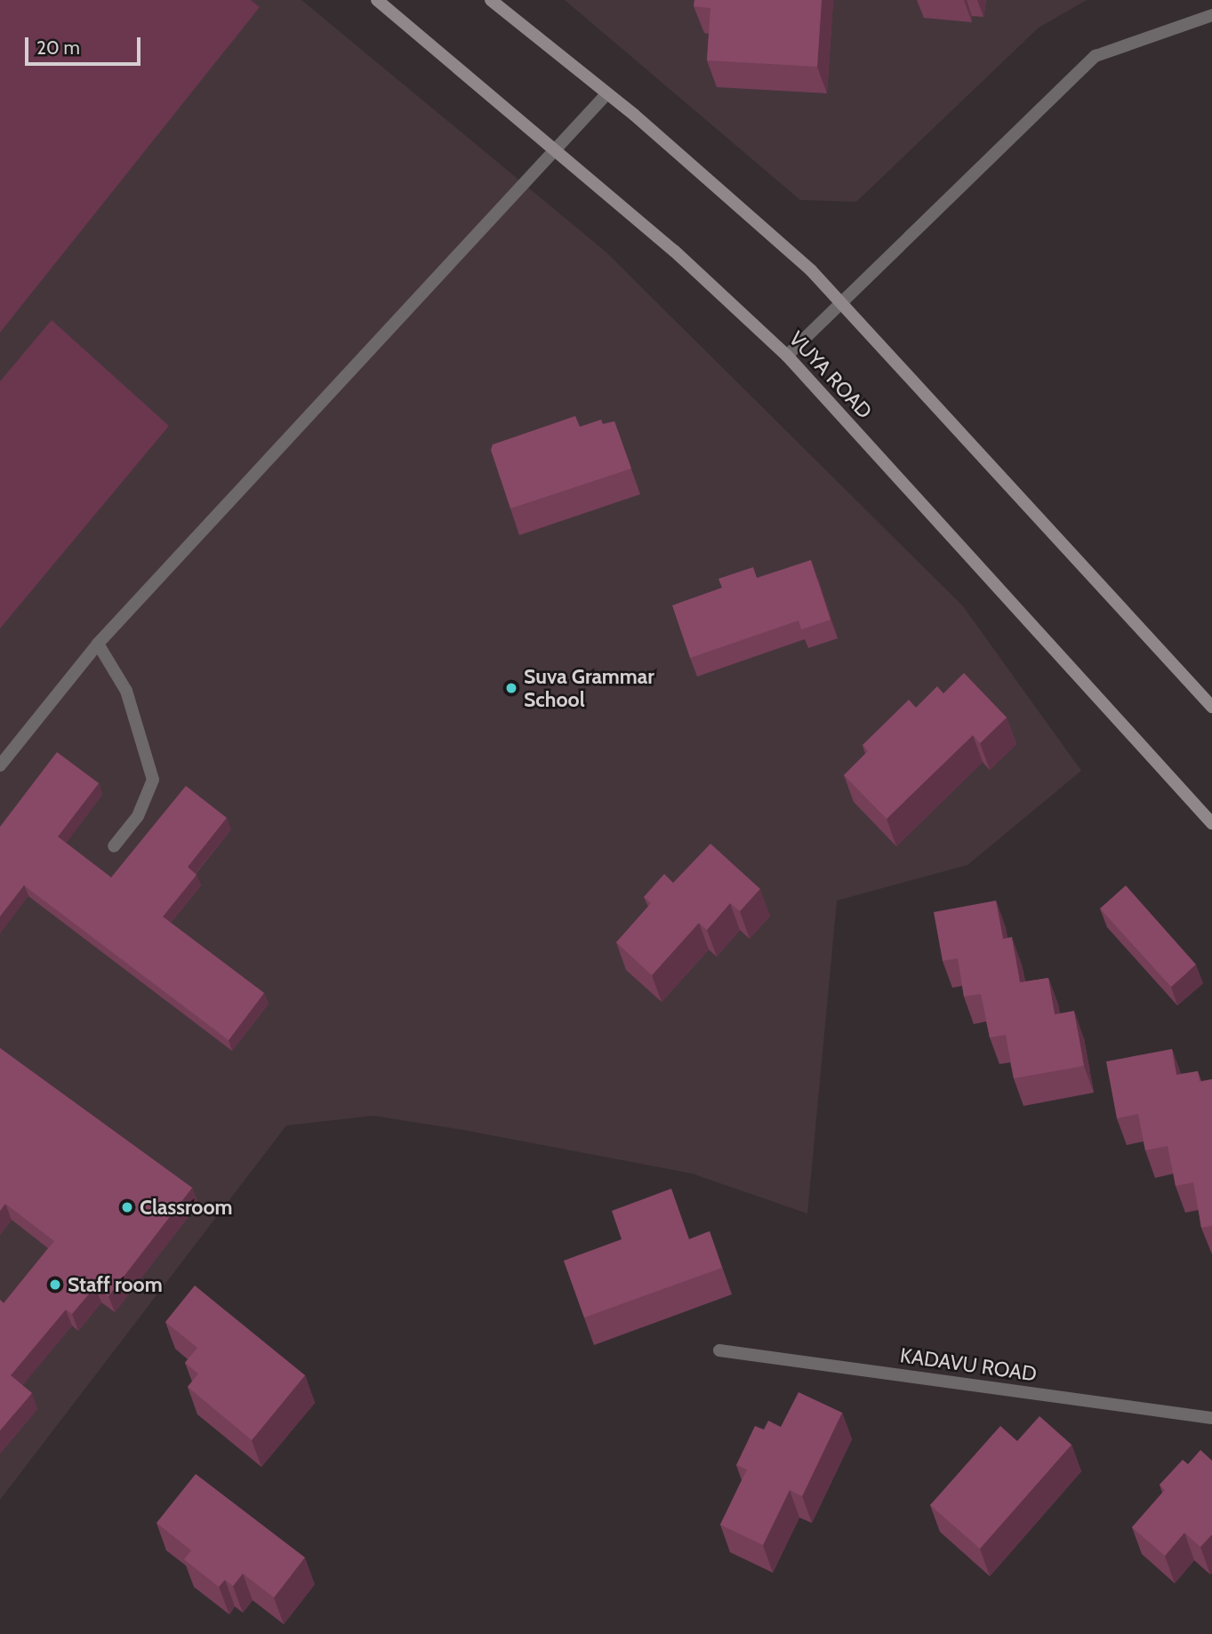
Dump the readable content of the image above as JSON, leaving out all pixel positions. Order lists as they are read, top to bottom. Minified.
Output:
{"streets":{"main road":["VUYA ROAD"],"street":["KADAVU ROAD"]},"places":["Suva Grammar School","Classroom","Staff room"],"scale_bar":"20 m"}
